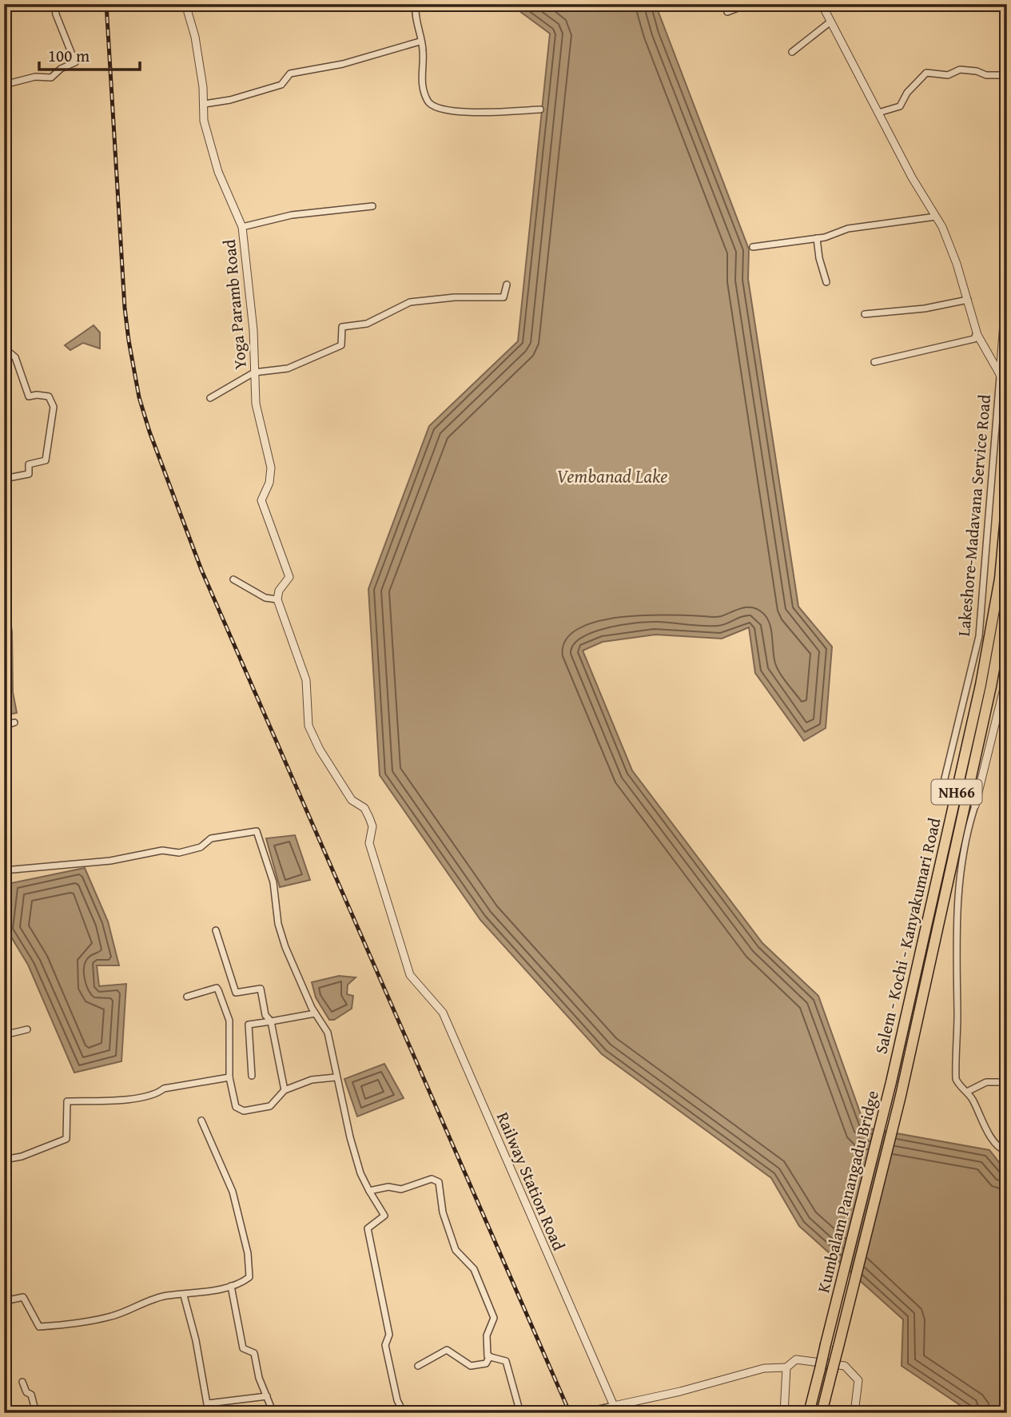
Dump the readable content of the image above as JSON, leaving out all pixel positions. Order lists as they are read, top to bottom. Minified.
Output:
{"streets":{"highway":["NH66","Salem - Kochi - Kanyakumari Road","Kumbalam Panangadu Bridge"],"street":["Yoga Paramb Road","Lakeshore-Madavana Service Road","Railway Station Road"]},"crossings":[["Yoga Paramb Road","Railway Station Road"],["Salem - Kochi - Kanyakumari Road","Kumbalam Panangadu Bridge"]],"water":["Vembanad Lake"],"scale_bar":"100 m"}
